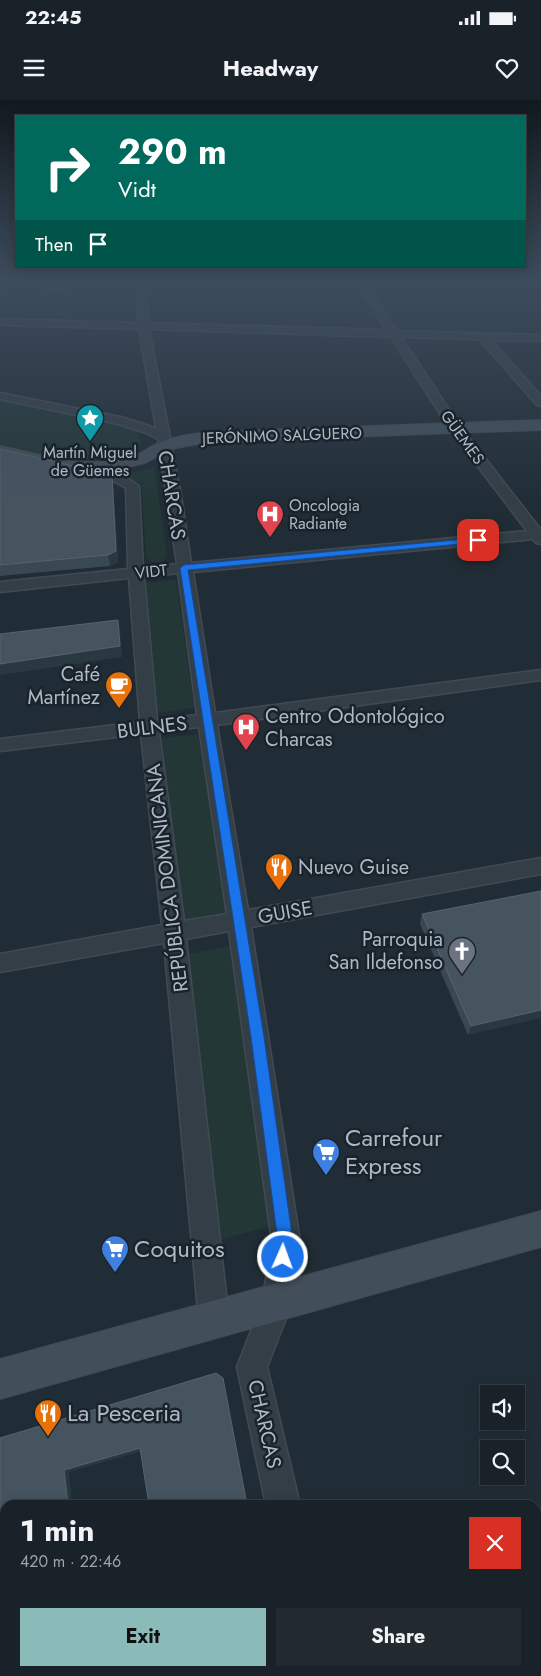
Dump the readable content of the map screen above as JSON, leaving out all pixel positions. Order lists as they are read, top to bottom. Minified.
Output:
{"streets":{"street":["JERÓNIMO SALGUERO","GÜEMES","CHARCAS","VIDT","BULNES","REPÚBLICA DOMINICANA","GUISE"]},"crossings":[["JERÓNIMO SALGUERO","GÜEMES"],["JERÓNIMO SALGUERO","CHARCAS"],["JERÓNIMO SALGUERO","REPÚBLICA DOMINICANA"],["GÜEMES","VIDT"],["CHARCAS","VIDT"],["CHARCAS","BULNES"],["CHARCAS","GUISE"],["VIDT","REPÚBLICA DOMINICANA"],["BULNES","REPÚBLICA DOMINICANA"],["REPÚBLICA DOMINICANA","GUISE"]],"places":{"place":["Martín Miguel de Güemes"],"hospital":["Oncologia Radiante","Centro Odontológico Charcas"],"cafe":["Café Martínez"],"restaurant":["Nuevo Guise","La Pesceria"],"church":["Parroquia San Ildefonso"],"supermarket":["Carrefour Express","Coquitos"]},"page":{"status":"22:45","header":"Headway","turn":["290 m","Vidt"],"then":"Then","heading":["1 min","420 m · 22:46"],"buttons":["Exit","Share"]}}
